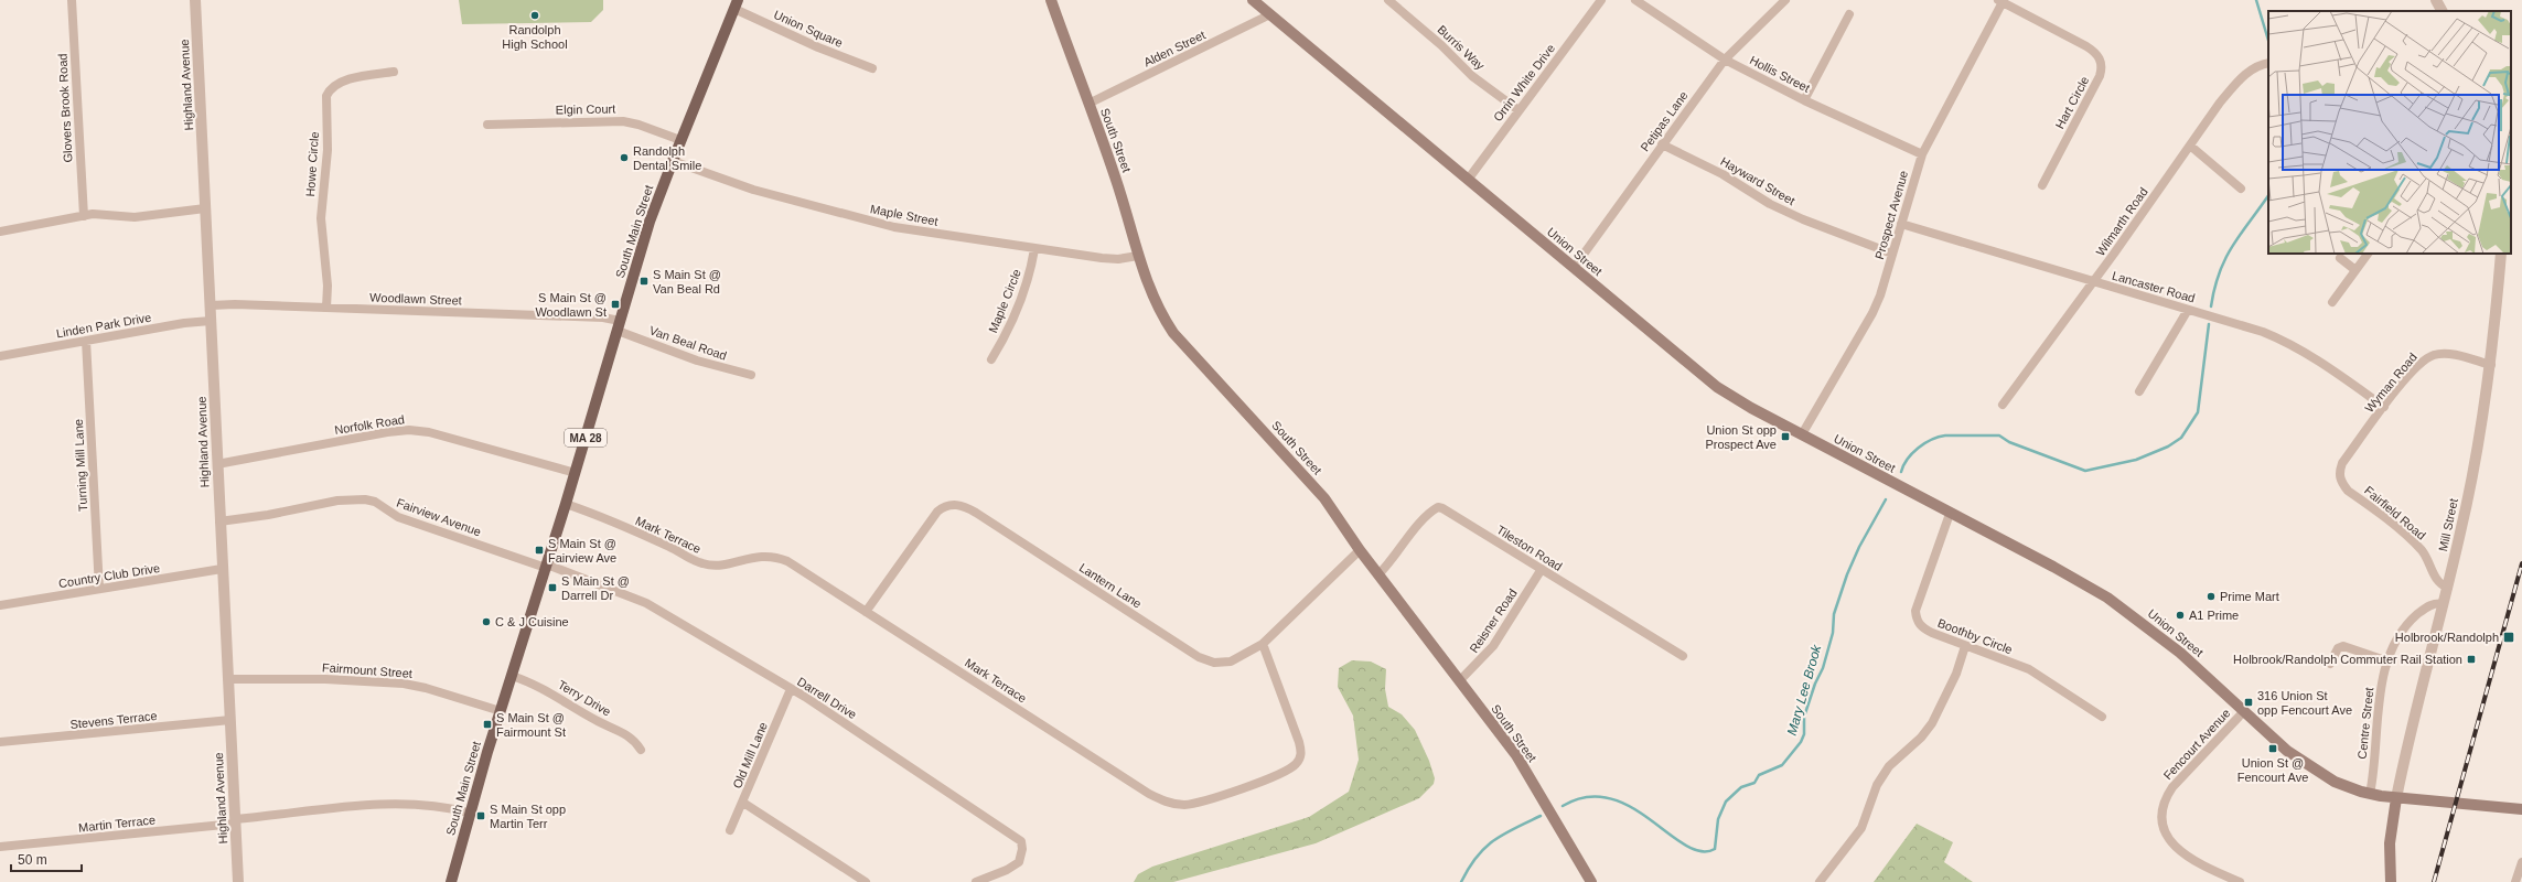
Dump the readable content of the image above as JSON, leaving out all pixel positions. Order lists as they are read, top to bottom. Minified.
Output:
{"streets":{"main road":["South Street","South Main Street","Union Street","MA 28"],"street":["Union Square","Burris Way","Alden Street","Hollis Street","Orrin White Drive","Highland Avenue","Hart Circle","Glovers Brook Road","Elgin Court","Petipas Lane","Howe Circle","Hayward Street","Maple Street","Prospect Avenue","Wilmarth Road","Lancaster Road","Woodlawn Street","Maple Circle","Linden Park Drive","Van Beal Road","Wyman Road","Norfolk Road","Turning Mill Lane","Fairfield Road","Fairview Avenue","Mill Street","Mark Terrace","Tileston Road","Country Club Drive","Lantern Lane","Reisner Road","Boothby Circle","Fairmount Street","Terry Drive","Darrell Drive","Stevens Terrace","Centre Street","Fencourt Avenue","Old Mill Lane","Martin Terrace"]},"crossings":[["Union Square","South Main Street"],["Burris Way","Orrin White Drive"],["Alden Street","South Street"],["Alden Street","Union Street"],["Hollis Street","Petipas Lane"],["Hollis Street","Prospect Avenue"],["Orrin White Drive","Union Street"],["Highland Avenue","Woodlawn Street"],["Highland Avenue","Linden Park Drive"],["Highland Avenue","Norfolk Road"],["Highland Avenue","Fairview Avenue"],["Highland Avenue","Country Club Drive"],["Highland Avenue","Fairmount Street"],["Highland Avenue","Stevens Terrace"],["Highland Avenue","Martin Terrace"],["Hart Circle","Prospect Avenue"],["Elgin Court","South Main Street"],["Petipas Lane","Hayward Street"],["Petipas Lane","Union Street"],["South Street","Maple Street"],["South Street","Tileston Road"],["South Street","Lantern Lane"],["South Street","Reisner Road"],["Howe Circle","Woodlawn Street"],["Hayward Street","Prospect Avenue"],["Maple Street","South Main Street"],["Maple Street","Maple Circle"],["Prospect Avenue","Union Street"],["Prospect Avenue","Lancaster Road"],["Wilmarth Road","Lancaster Road"],["South Main Street","Woodlawn Street"],["South Main Street","Van Beal Road"],["South Main Street","Norfolk Road"],["South Main Street","Fairview Avenue"],["South Main Street","Mark Terrace"],["South Main Street","Fairmount Street"],["South Main Street","Terry Drive"],["South Main Street","Darrell Drive"],["South Main Street","Martin Terrace"],["Union Street","Mill Street"],["Union Street","Boothby Circle"],["Union Street","Centre Street"],["Union Street","Fencourt Avenue"],["Lancaster Road","Wyman Road"],["Woodlawn Street","Van Beal Road"],["Linden Park Drive","Turning Mill Lane"],["Wyman Road","Fairfield Road"],["Wyman Road","Mill Street"],["Turning Mill Lane","Country Club Drive"],["Fairfield Road","Mill Street"],["Fairview Avenue","Darrell Drive"],["Mill Street","Centre Street"],["Mark Terrace","Lantern Lane"],["Tileston Road","Reisner Road"],["Darrell Drive","Old Mill Lane"]],"water":["Mary Lee Brook"],"places":{"other":["Randolph High School","Randolph Dental Smile","Prime Mart","A1 Prime","C & J Cuisine"],"transit":["S Main St @ Van Beal Rd","S Main St @ Woodlawn St","Union St opp Prospect Ave","S Main St @ Fairview Ave","S Main St @ Darrell Dr","Holbrook/Randolph","Holbrook/Randolph Commuter Rail Station","316 Union St opp Fencourt Ave","S Main St @ Fairmount St","Union St @ Fencourt Ave","S Main St opp Martin Terr"]},"scale_bar":"50 m"}
